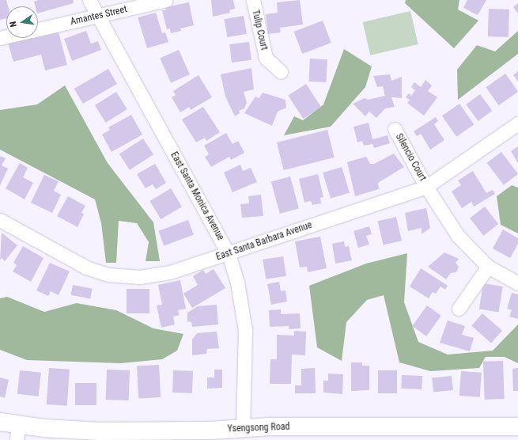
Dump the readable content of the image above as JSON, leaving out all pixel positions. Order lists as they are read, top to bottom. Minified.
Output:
{"streets":{"main road":["Ysengsong Road"],"street":["Amantes Street","Tulip Court","Silencio Court","East Santa Monica Avenue","East Santa Barbara Avenue"]},"crossings":[["Amantes Street","East Santa Monica Avenue"],["Silencio Court","East Santa Barbara Avenue"],["East Santa Monica Avenue","East Santa Barbara Avenue"],["East Santa Monica Avenue","Ysengsong Road"]],"north":"left"}
